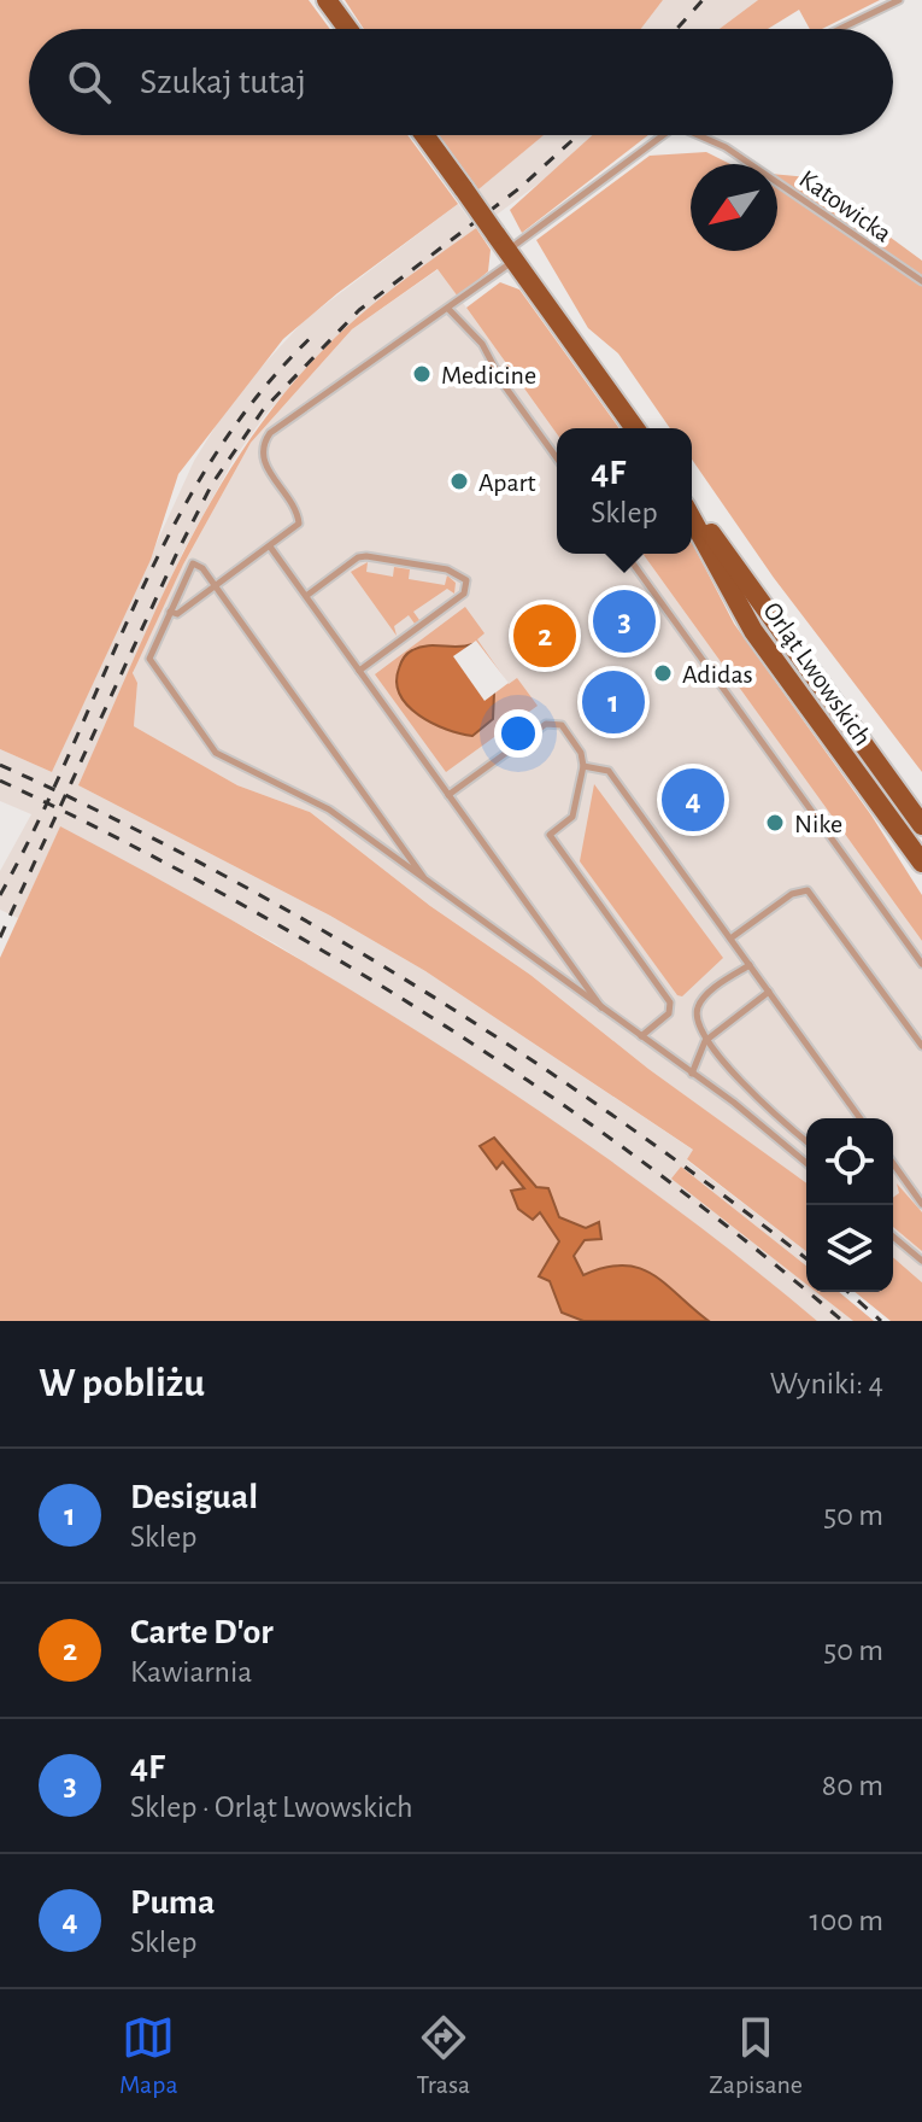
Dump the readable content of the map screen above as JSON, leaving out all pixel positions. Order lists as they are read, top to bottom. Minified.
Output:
{"streets":{"main road":["Orląt Lwowskich"],"lane":["Katowicka"]},"places":["Medicine","Apart","Adidas","Nike"],"north":"bottom left","page":{"search":"Szukaj tutaj","popup":["4F","Sklep"],"pins":["3","2","1","4"],"heading":["W pobliżu","Wyniki: 4"],"list":[{"mark":"1","name":"Desigual","note":"Sklep","value":"50 m"},{"mark":"2","name":"Carte D'or","note":"Kawiarnia","value":"50 m"},{"mark":"3","name":"4F","note":"Sklep · Orląt Lwowskich","value":"80 m"},{"mark":"4","name":"Puma","note":"Sklep","value":"100 m"}],"nav":["Mapa","Trasa","Zapisane"]}}
